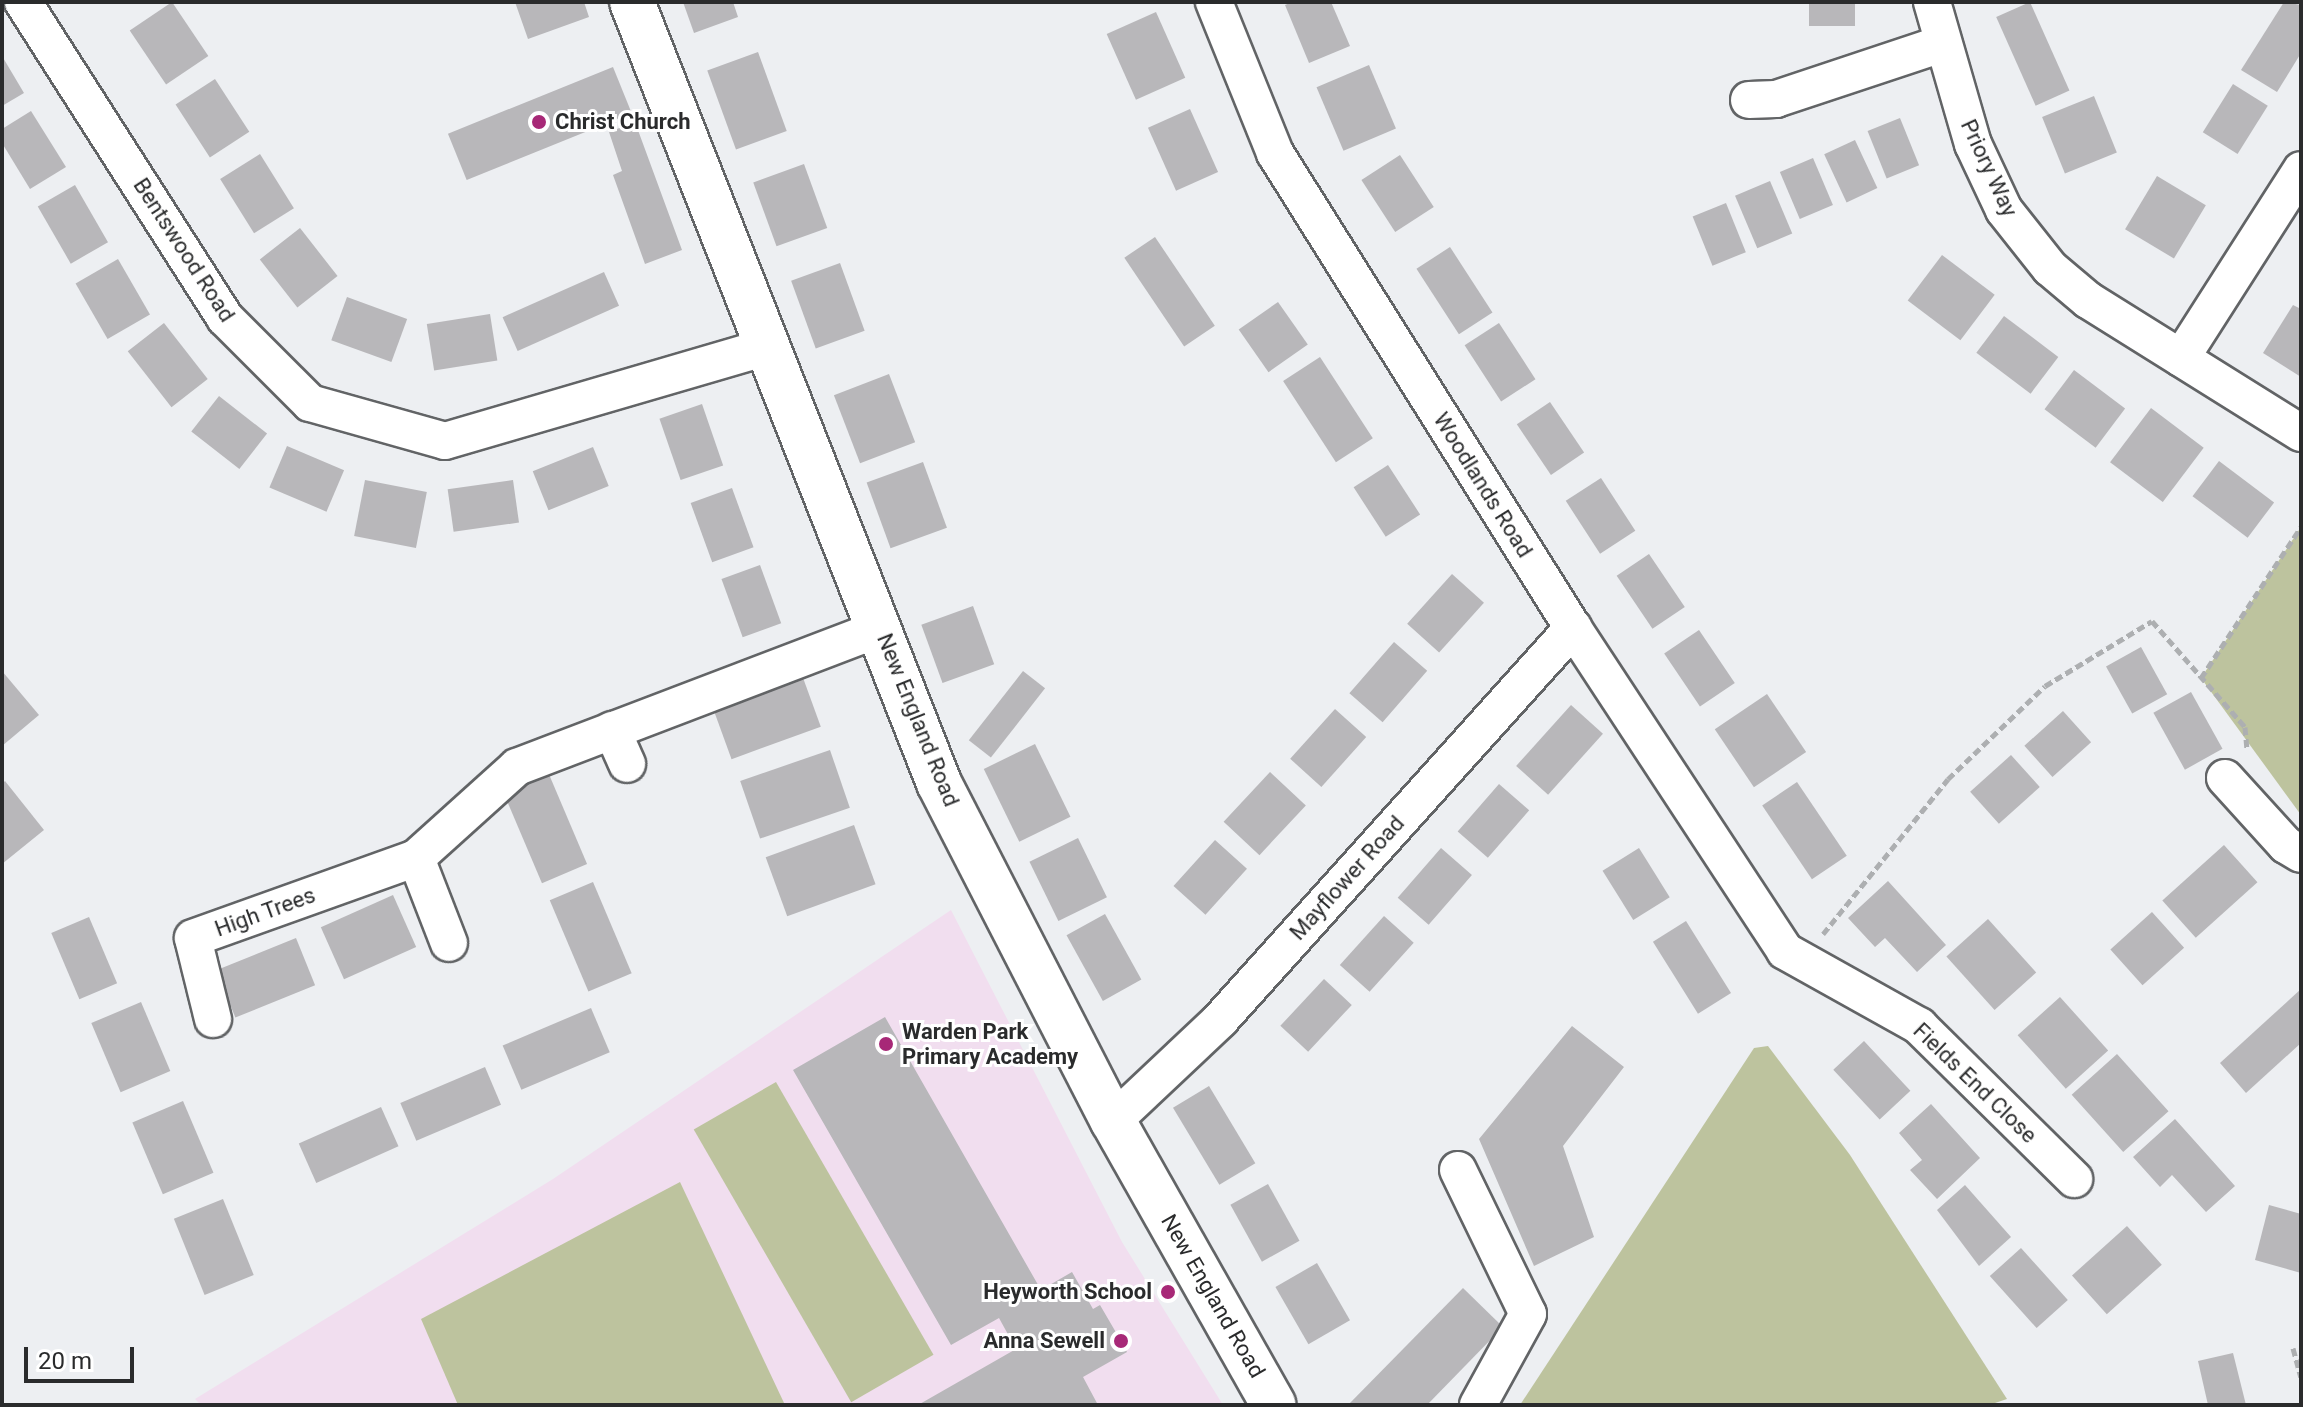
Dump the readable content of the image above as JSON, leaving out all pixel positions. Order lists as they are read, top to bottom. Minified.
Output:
{"streets":{"street":["Priory Way","Bentswood Road","Woodlands Road","New England Road","Mayflower Road","High Trees","Fields End Close"]},"crossings":[["Bentswood Road","New England Road"],["Woodlands Road","Mayflower Road"],["Woodlands Road","Fields End Close"],["New England Road","Mayflower Road"],["New England Road","High Trees"]],"places":["Christ Church","Warden Park Primary Academy","Heyworth School","Anna Sewell"],"scale_bar":"20 m"}
